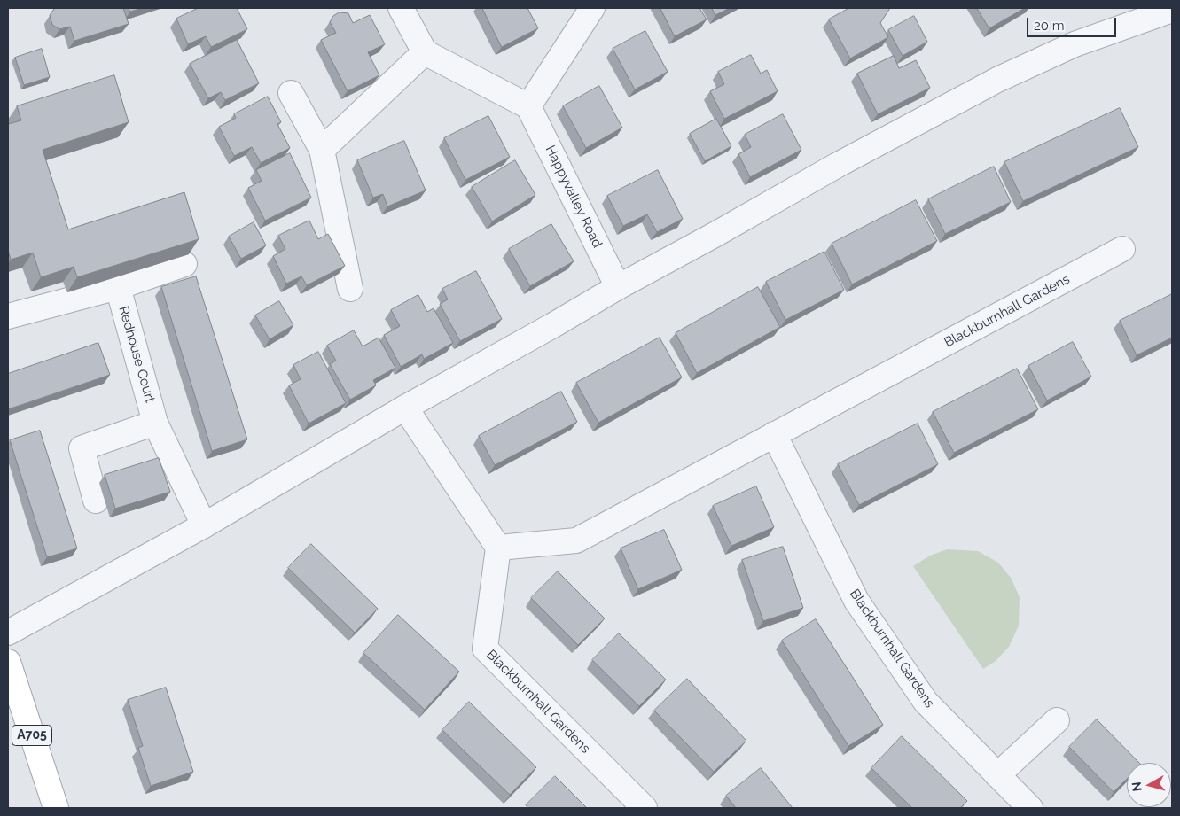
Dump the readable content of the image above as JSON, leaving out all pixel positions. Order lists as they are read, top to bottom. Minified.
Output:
{"streets":{"main road":["A705"],"street":["Happyvalley Road","Blackburnhall Gardens","Redhouse Court"]},"scale_bar":"20 m","north":"left"}
